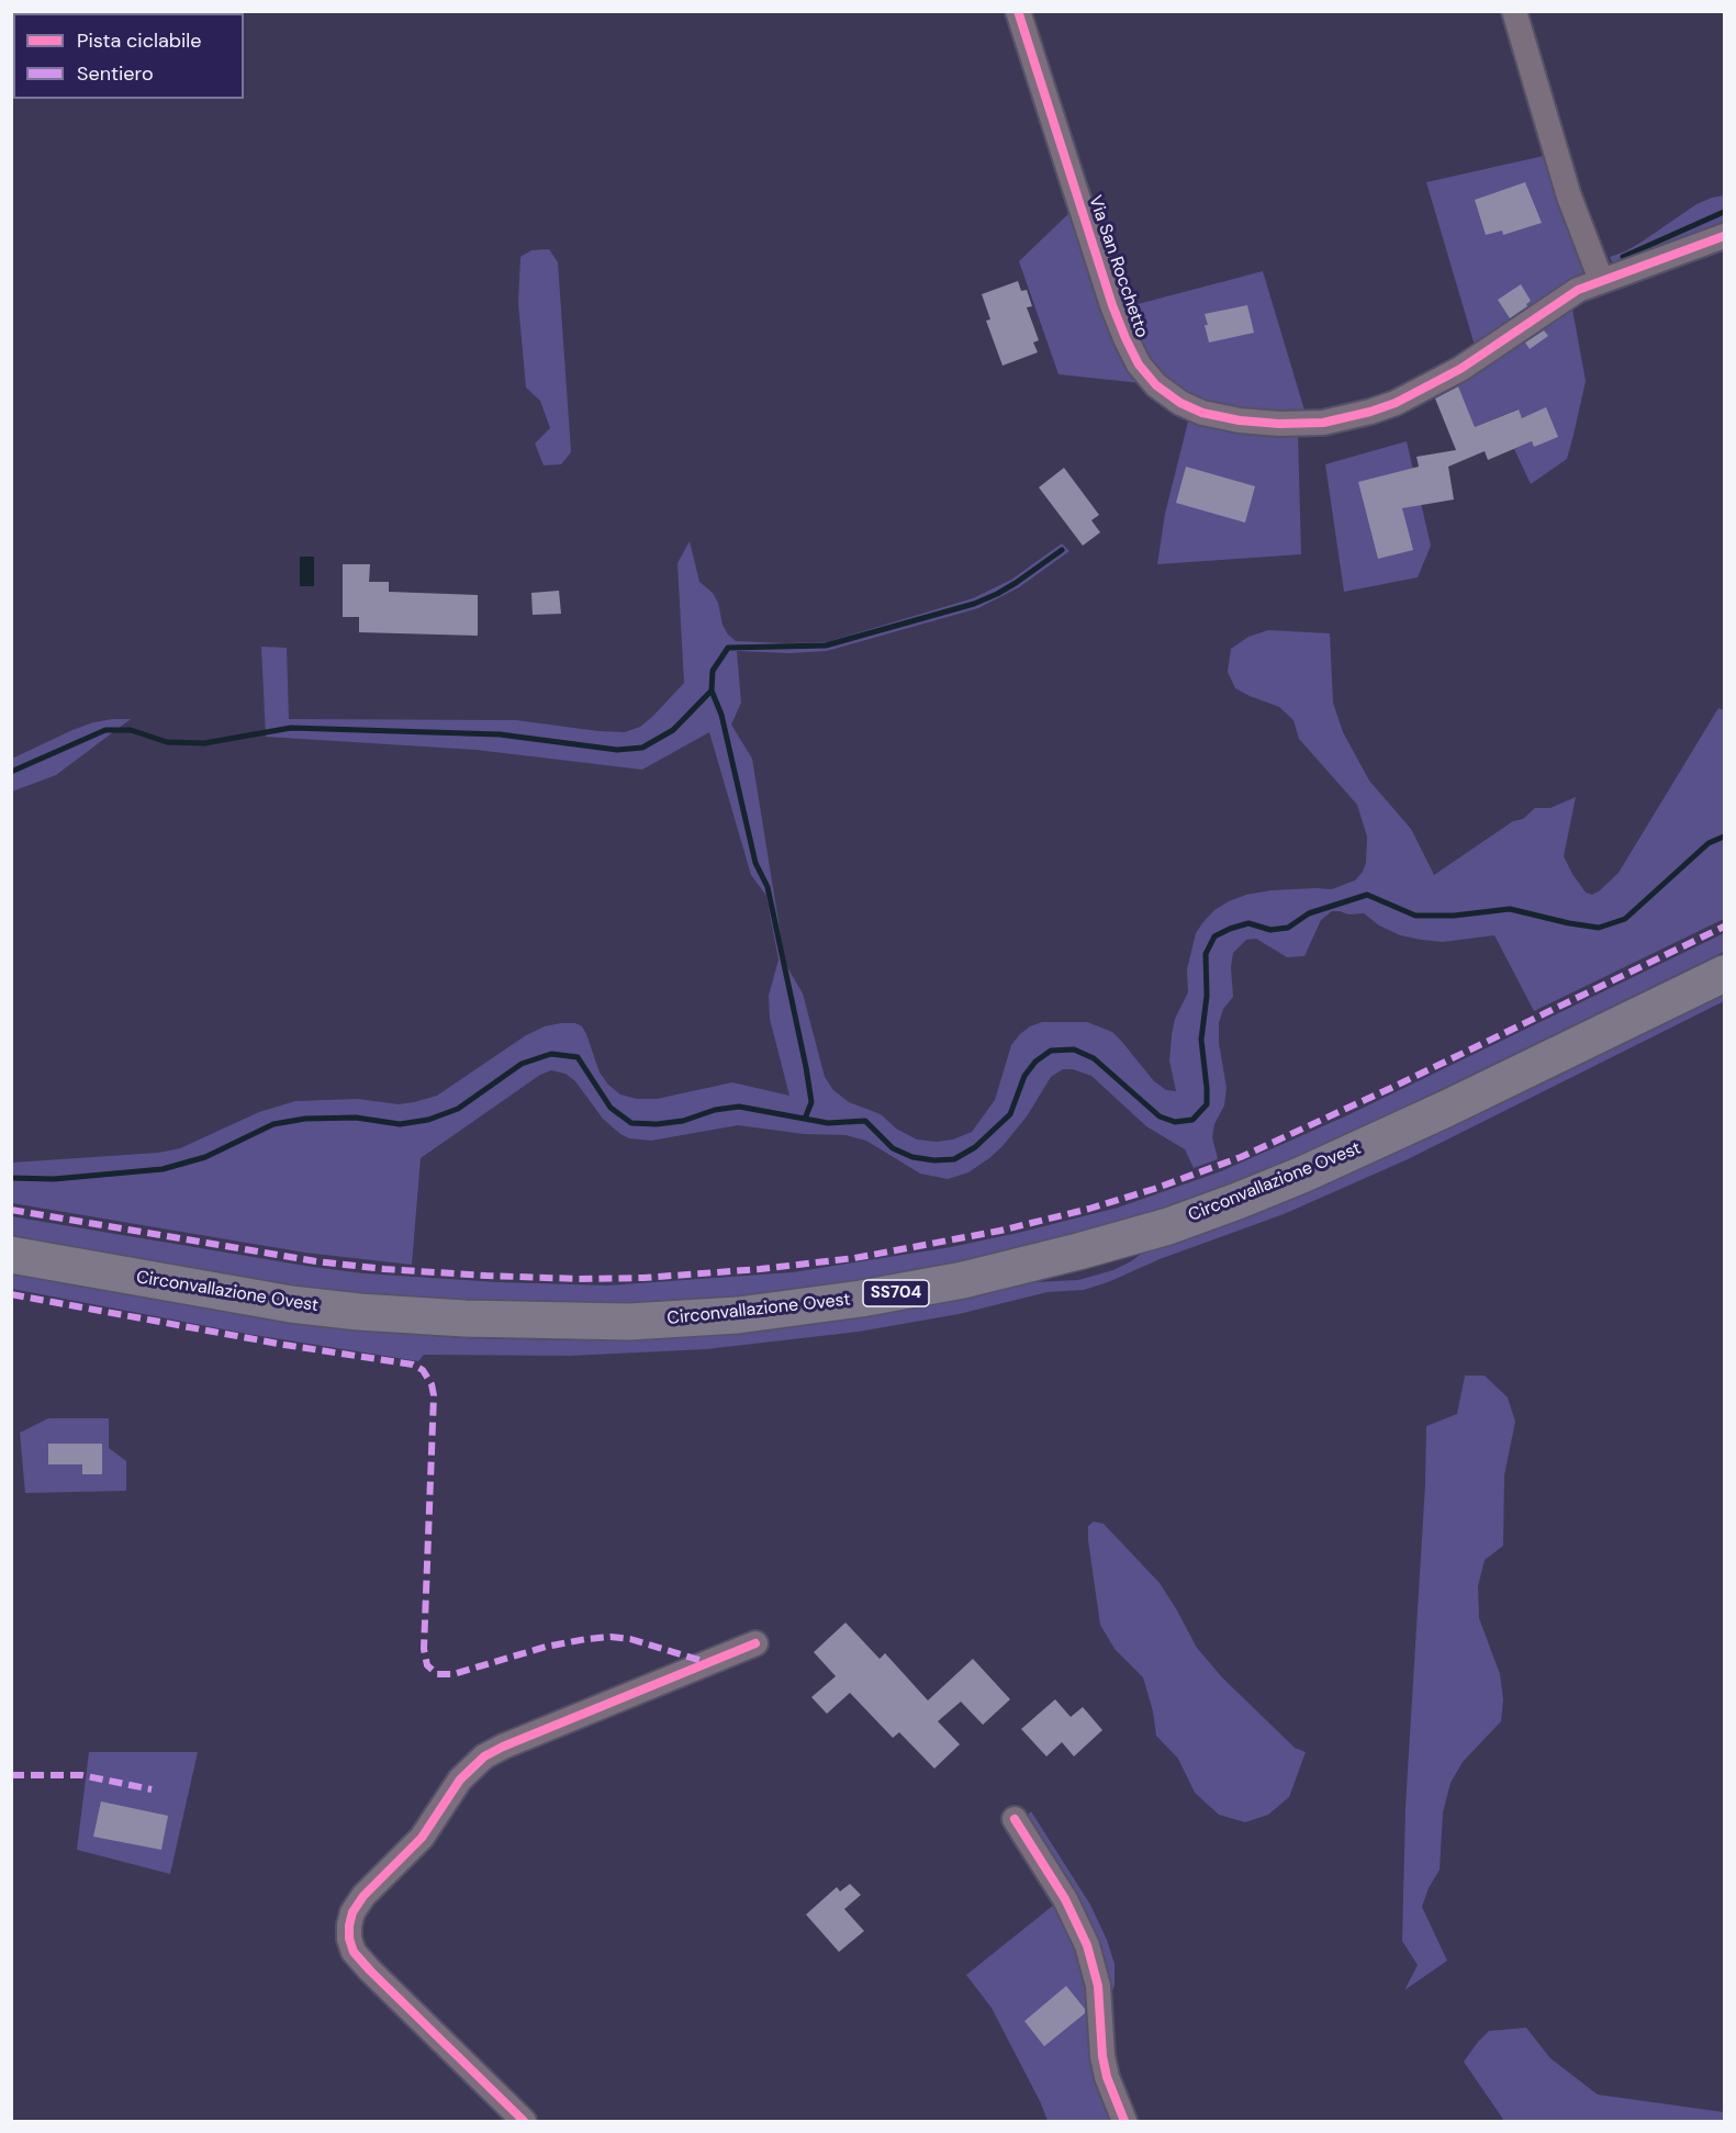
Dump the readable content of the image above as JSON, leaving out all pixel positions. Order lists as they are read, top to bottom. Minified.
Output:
{"streets":{"highway":["Circonvallazione Ovest","SS704"],"street":["Via San Rocchetto"]},"legend":["Pista ciclabile","Sentiero"]}
